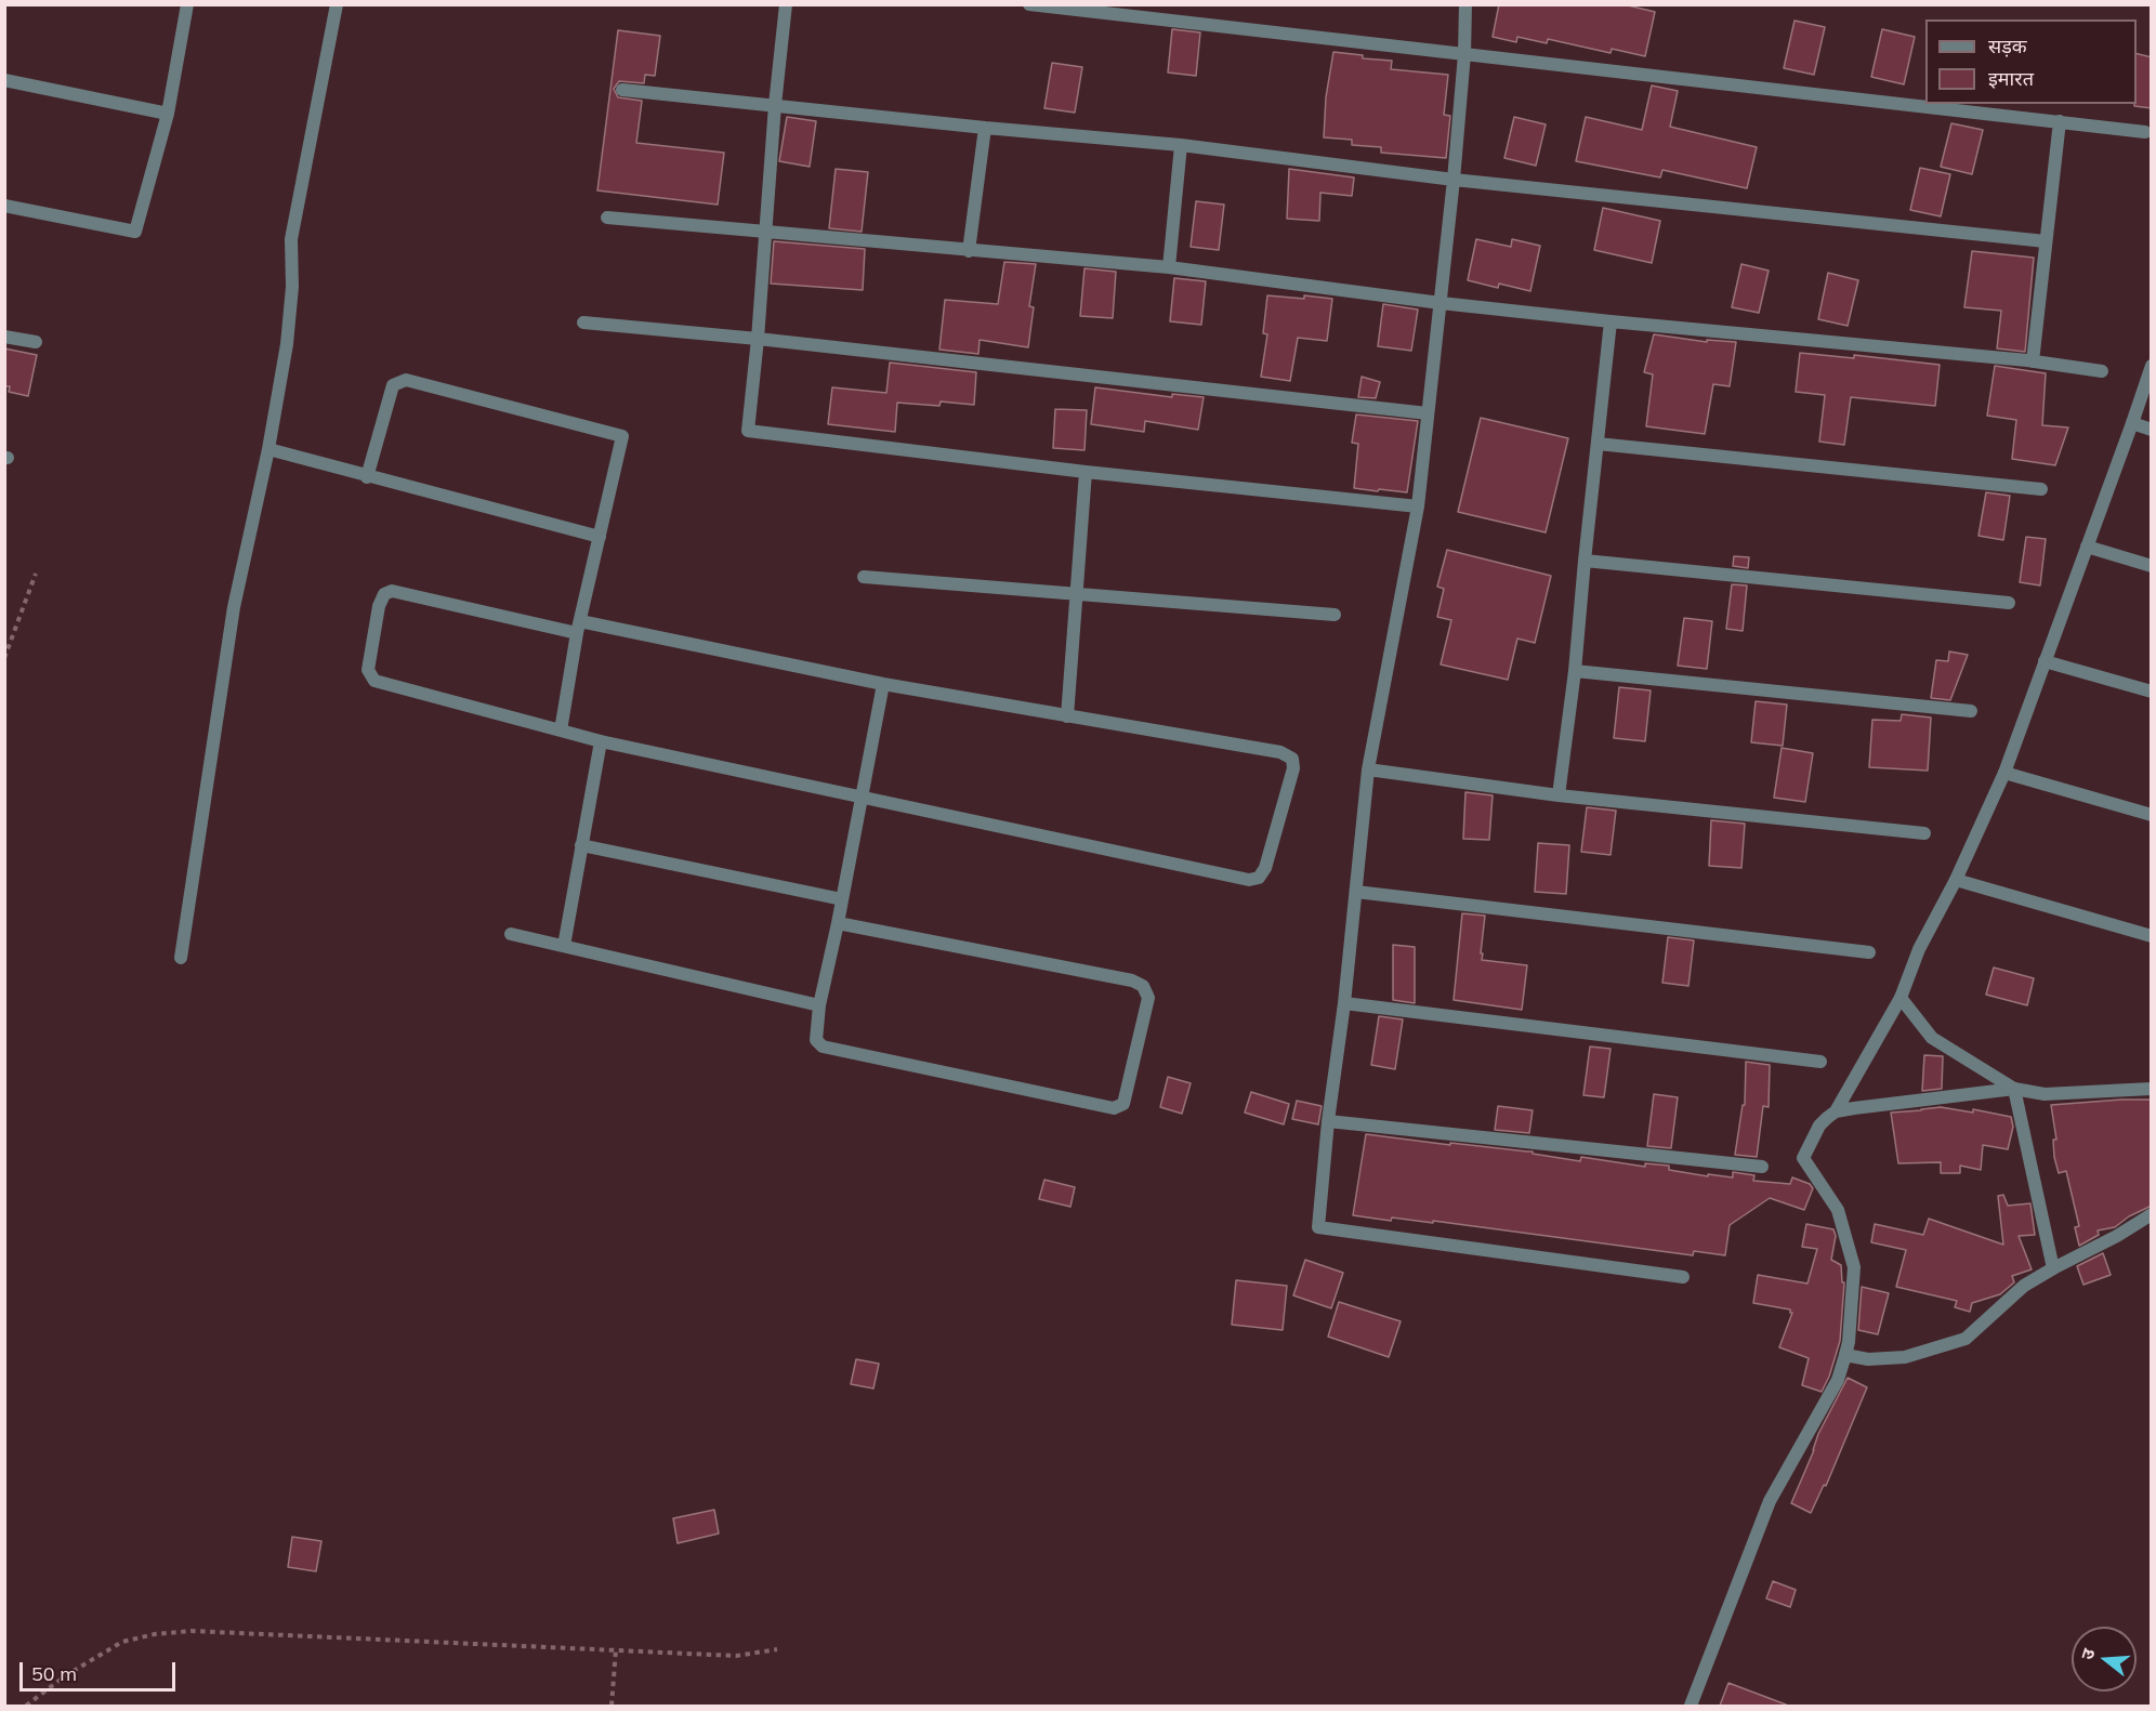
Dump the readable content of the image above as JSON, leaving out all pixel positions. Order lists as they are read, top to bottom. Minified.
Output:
{"legend":["सड़क","इमारत"],"scale_bar":"50 m","north":"left"}
